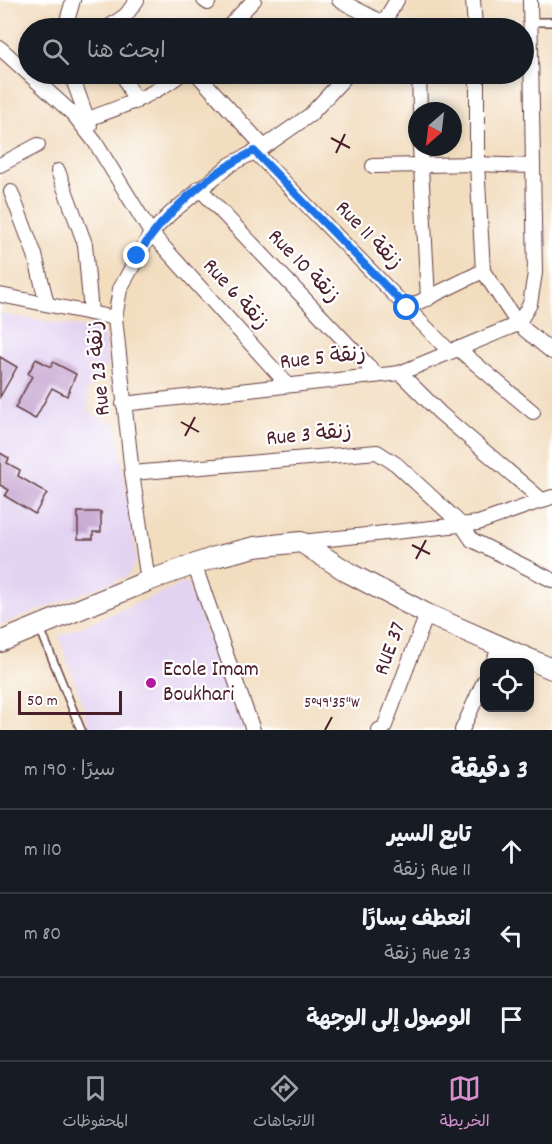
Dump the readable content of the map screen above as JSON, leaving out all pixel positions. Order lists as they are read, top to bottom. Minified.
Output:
{"streets":{"street":["Rue 11 زنقة","Rue 10 زنقة","Rue 6 زنقة","Rue 5 زنقة","Rue 23 زنقة","Rue 3 زنقة","RUE 37"]},"crossings":[["Rue 11 زنقة","Rue 5 زنقة"],["Rue 11 زنقة","Rue 23 زنقة"],["Rue 10 زنقة","Rue 5 زنقة"],["Rue 10 زنقة","Rue 23 زنقة"],["Rue 6 زنقة","Rue 5 زنقة"],["Rue 6 زنقة","Rue 23 زنقة"],["Rue 5 زنقة","Rue 23 زنقة"],["Rue 23 زنقة","Rue 3 زنقة"]],"places":["Ecole Imam Boukhari"],"scale_bar":"50 m","north":"bottom left","page":{"search":"ابحث هنا","scale":"50 m","heading":["3 دقيقة","سيرًا · 190 m"],"list":[["تابع السير","Rue 11 زنقة","110 m"],["انعطف يسارًا","Rue 23 زنقة","80 m"],"الوصول إلى الوجهة"],"nav":["الخريطة","الاتجاهات","المحفوظات"]},"coordinates":["5°49'35\"W"]}
